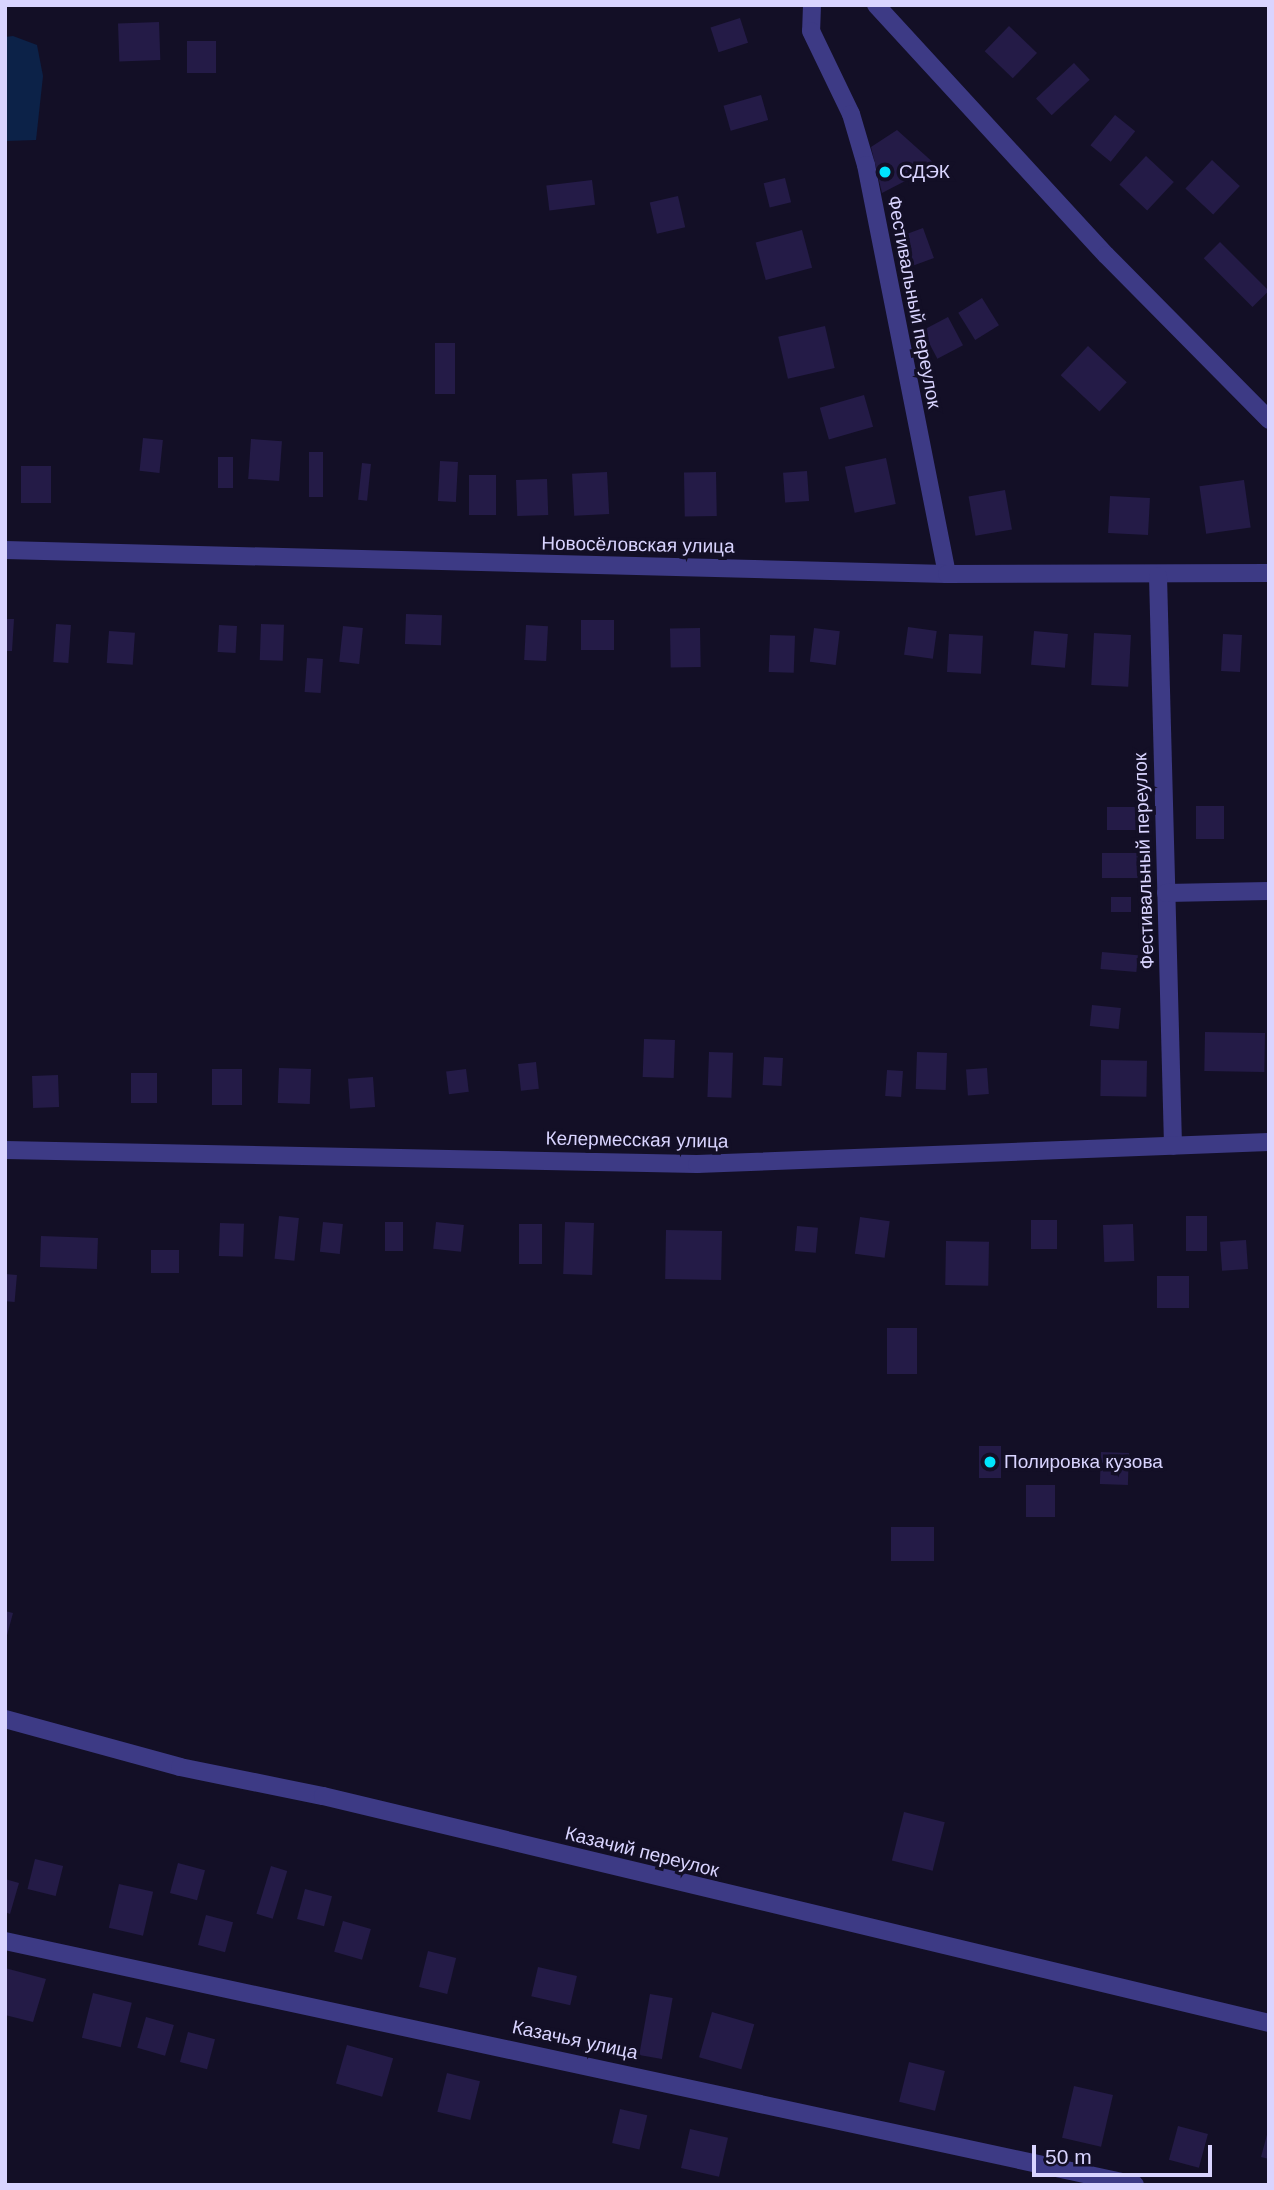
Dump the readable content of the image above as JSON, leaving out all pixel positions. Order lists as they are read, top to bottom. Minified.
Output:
{"streets":{"street":["Фестивальный переулок","Новосёловская улица","Келермесская улица","Казачий переулок","Казачья улица"]},"crossings":[["Фестивальный переулок","Новосёловская улица"],["Фестивальный переулок","Келермесская улица"]],"places":["СДЭК","Полировка кузова"],"scale_bar":"50 m"}
